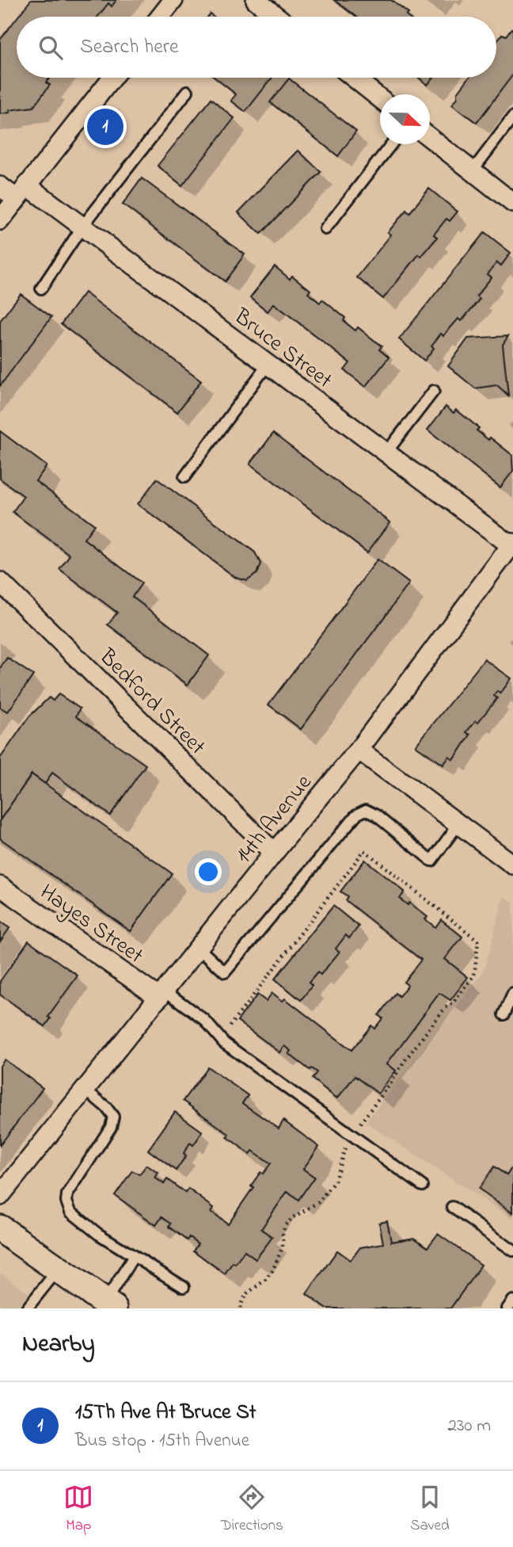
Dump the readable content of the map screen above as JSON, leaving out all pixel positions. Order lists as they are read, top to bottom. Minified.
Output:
{"streets":{"street":["Bruce Street","Bedford Street","14th Avenue","Hayes Street"]},"crossings":[["Bruce Street","14th Avenue"],["Bedford Street","14th Avenue"],["14th Avenue","Hayes Street"]],"north":"right","page":{"search":"Search here","pins":"1","heading":"Nearby","list":[{"mark":"1","name":"15Th Ave At Bruce St","note":"Bus stop · 15th Avenue","value":"230 m"}],"nav":["Map","Directions","Saved"]}}
